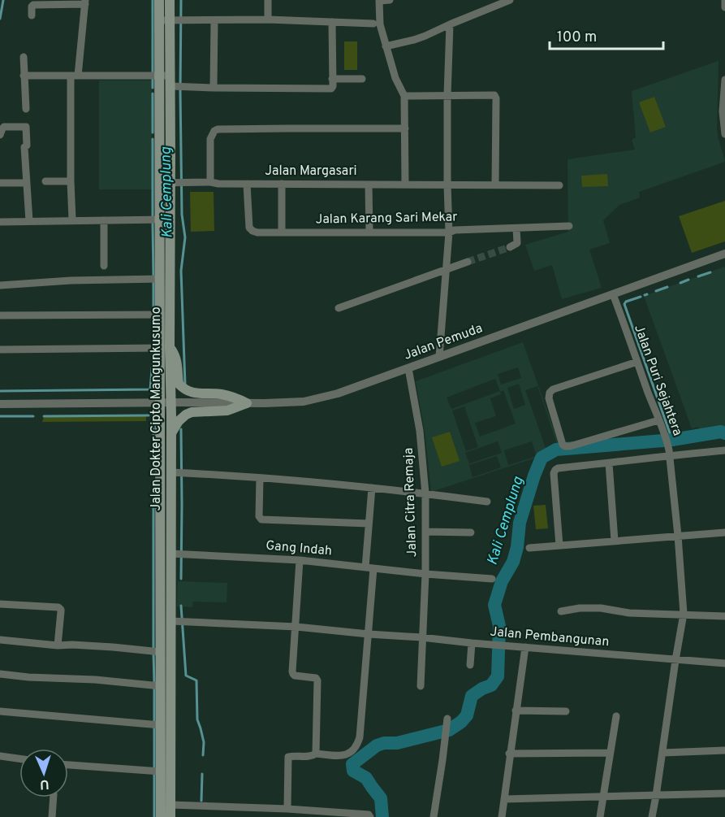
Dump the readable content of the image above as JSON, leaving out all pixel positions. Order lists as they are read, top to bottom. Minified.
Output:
{"streets":{"main road":["Jalan Dokter Cipto Mangunkusumo"],"street":["Jalan Margasari","Jalan Karang Sari Mekar","Jalan Pemuda","Jalan Puri Sejahtera","Jalan Citra Remaja","Gang Indah","Jalan Pembangunan"]},"crossings":[["Jalan Margasari","Jalan Karang Sari Mekar"],["Jalan Margasari","Jalan Dokter Cipto Mangunkusumo"],["Jalan Pemuda","Jalan Puri Sejahtera"],["Jalan Pemuda","Jalan Dokter Cipto Mangunkusumo"],["Jalan Pemuda","Jalan Citra Remaja"],["Jalan Dokter Cipto Mangunkusumo","Gang Indah"],["Jalan Dokter Cipto Mangunkusumo","Jalan Pembangunan"],["Jalan Citra Remaja","Gang Indah"],["Jalan Citra Remaja","Jalan Pembangunan"]],"water":["Kali Cemplung"],"scale_bar":"100 m","north":"bottom"}
